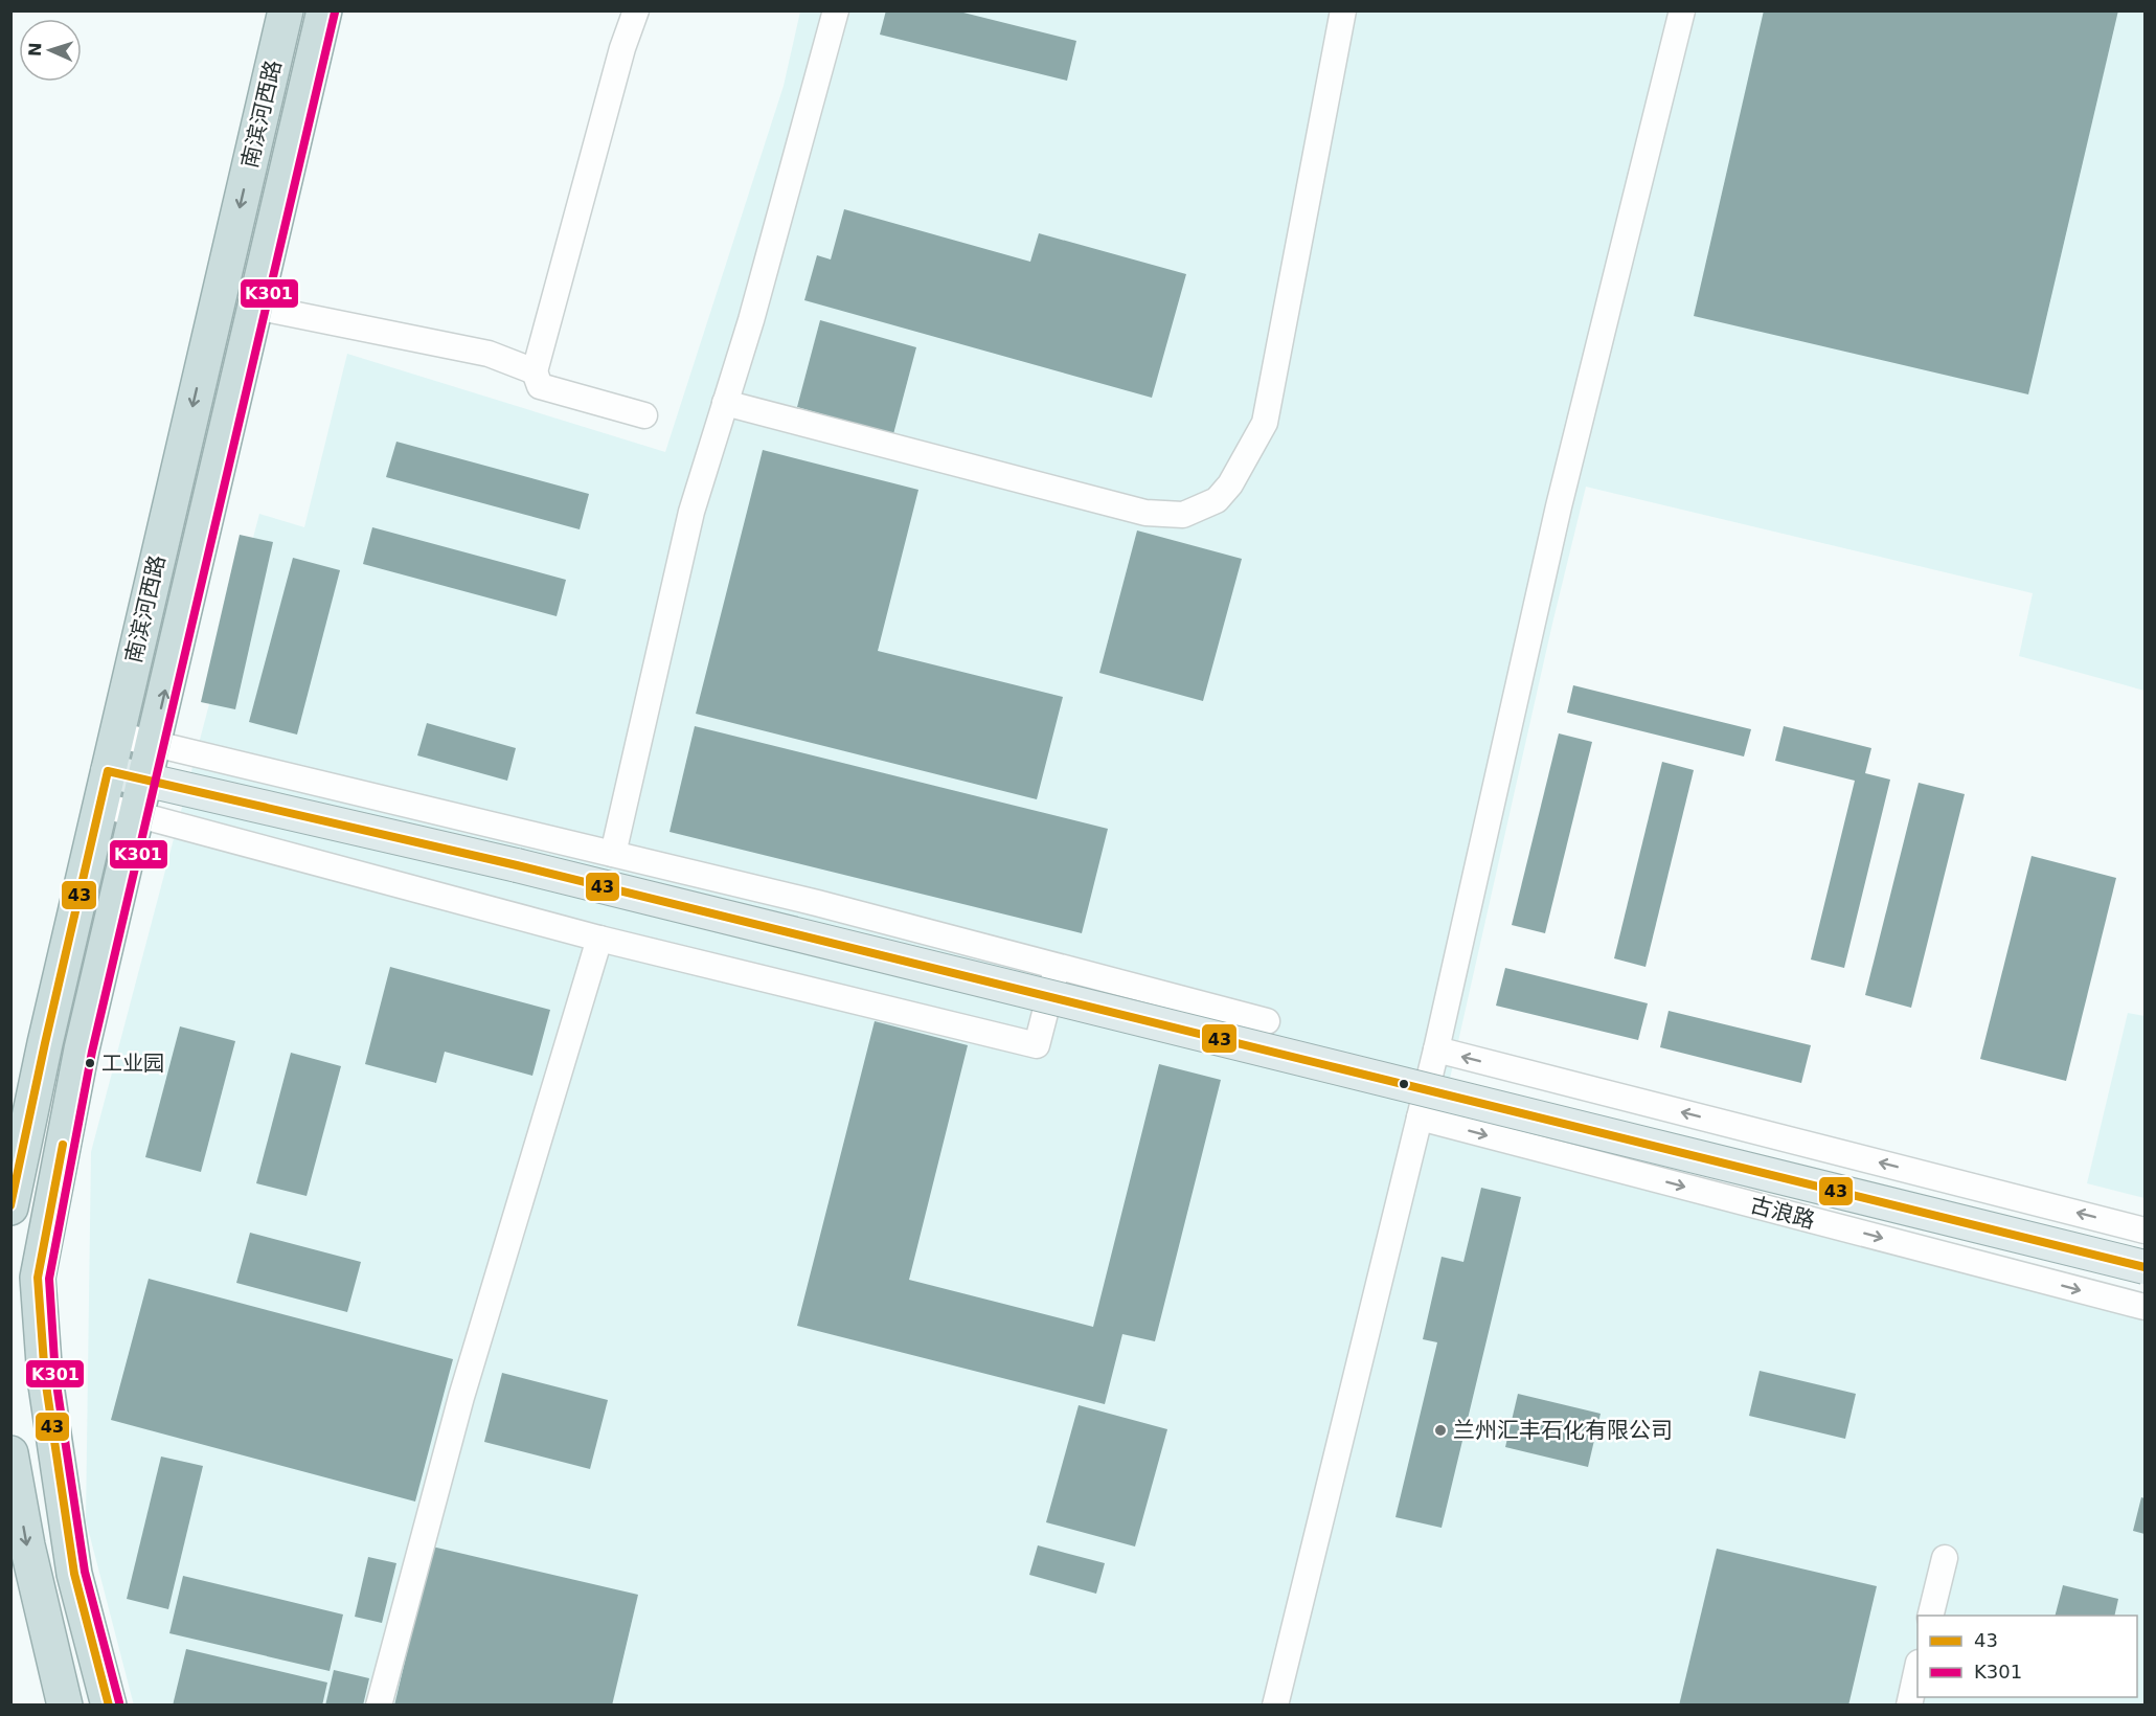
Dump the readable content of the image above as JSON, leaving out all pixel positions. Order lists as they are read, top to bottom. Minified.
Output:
{"streets":{"highway":["南滨河西路"],"main road":["古浪路"]},"crossings":[["南滨河西路","古浪路"]],"places":["工业园","兰州汇丰石化有限公司"],"lines":["transit line K301","transit line 43"],"legend":["43","K301"],"north":"left"}
